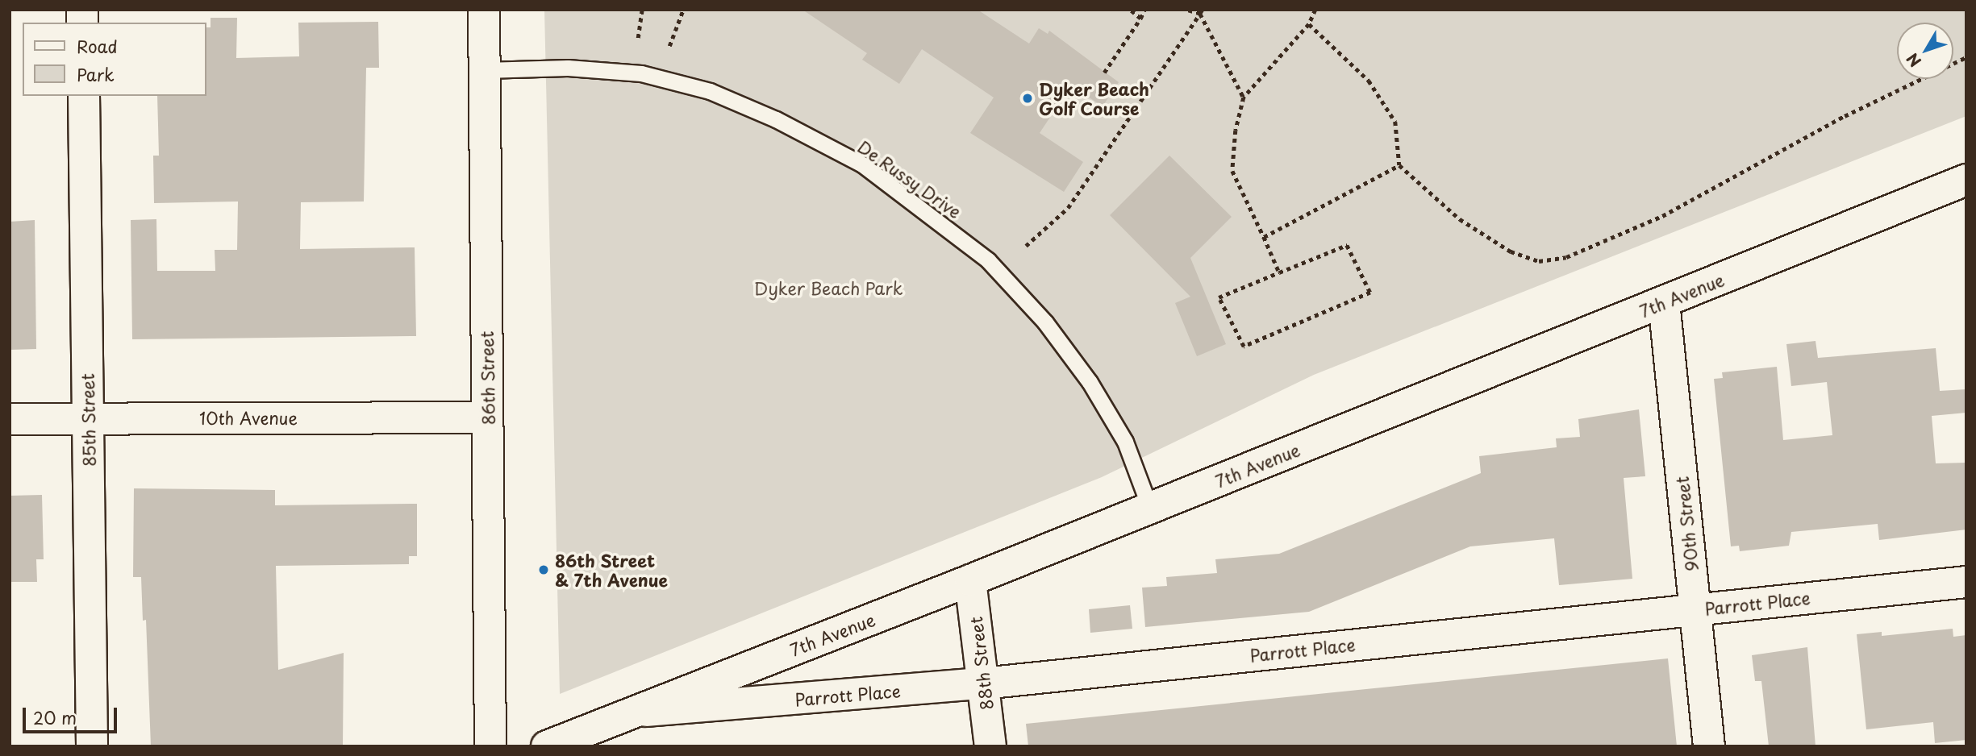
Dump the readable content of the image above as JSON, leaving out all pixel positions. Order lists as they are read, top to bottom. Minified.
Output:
{"streets":{"street":["7th Avenue","86th Street","10th Avenue","85th Street","90th Street","Parrott Place","88th Street"],"lane":["De Russy Drive"]},"crossings":[["De Russy Drive","7th Avenue"],["De Russy Drive","86th Street"],["7th Avenue","90th Street"],["7th Avenue","Parrott Place"],["7th Avenue","88th Street"],["86th Street","10th Avenue"],["10th Avenue","85th Street"],["90th Street","Parrott Place"],["Parrott Place","88th Street"]],"parks":["Dyker Beach Park"],"places":["Dyker Beach Golf Course","86th Street & 7th Avenue"],"legend":["Road","Park"],"scale_bar":"20 m","north":"bottom left"}
